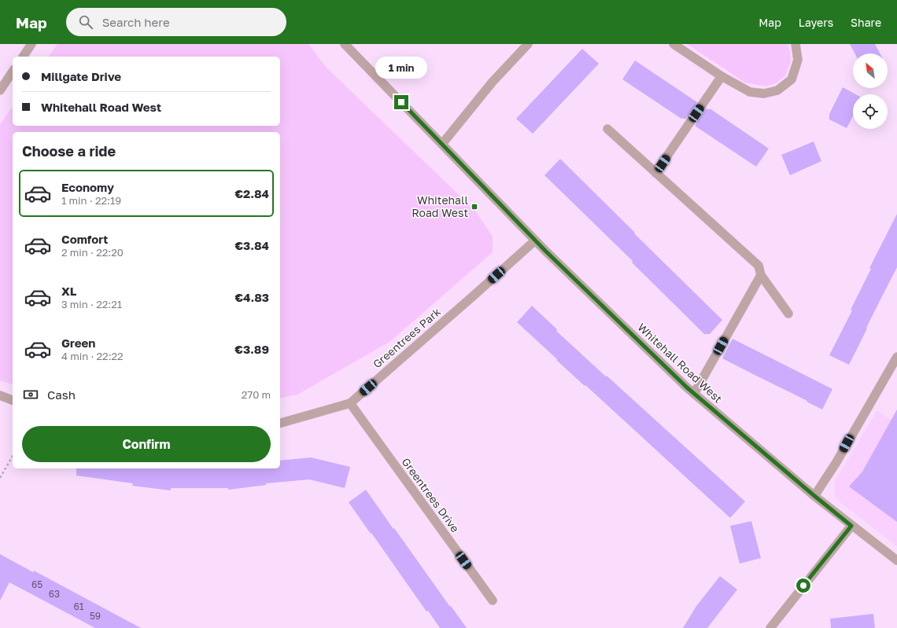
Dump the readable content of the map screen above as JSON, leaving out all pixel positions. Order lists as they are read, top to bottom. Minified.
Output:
{"streets":{"street":["Greentrees Park","Whitehall Road West","Greentrees Drive"]},"crossings":[["Greentrees Park","Whitehall Road West"],["Greentrees Park","Greentrees Drive"]],"places":{"transit":["Whitehall Road West"]},"house_numbers":["65","63","61","59"],"north":"top left","page":{"header":"Map","search":"Search here","nav":["Map","Layers","Share"],"bubble":"1 min","banner":["Millgate Drive","Whitehall Road West"],"heading":"Choose a ride","list":[{"name":"Economy","note":"1 min · 22:19","value":"€2.84"},{"name":"Comfort","note":"2 min · 22:20","value":"€3.84"},{"name":"XL","note":"3 min · 22:21","value":"€4.83"},{"name":"Green","note":"4 min · 22:22","value":"€3.89"}],"pay":["Cash","270 m"],"buttons":"Confirm"}}
